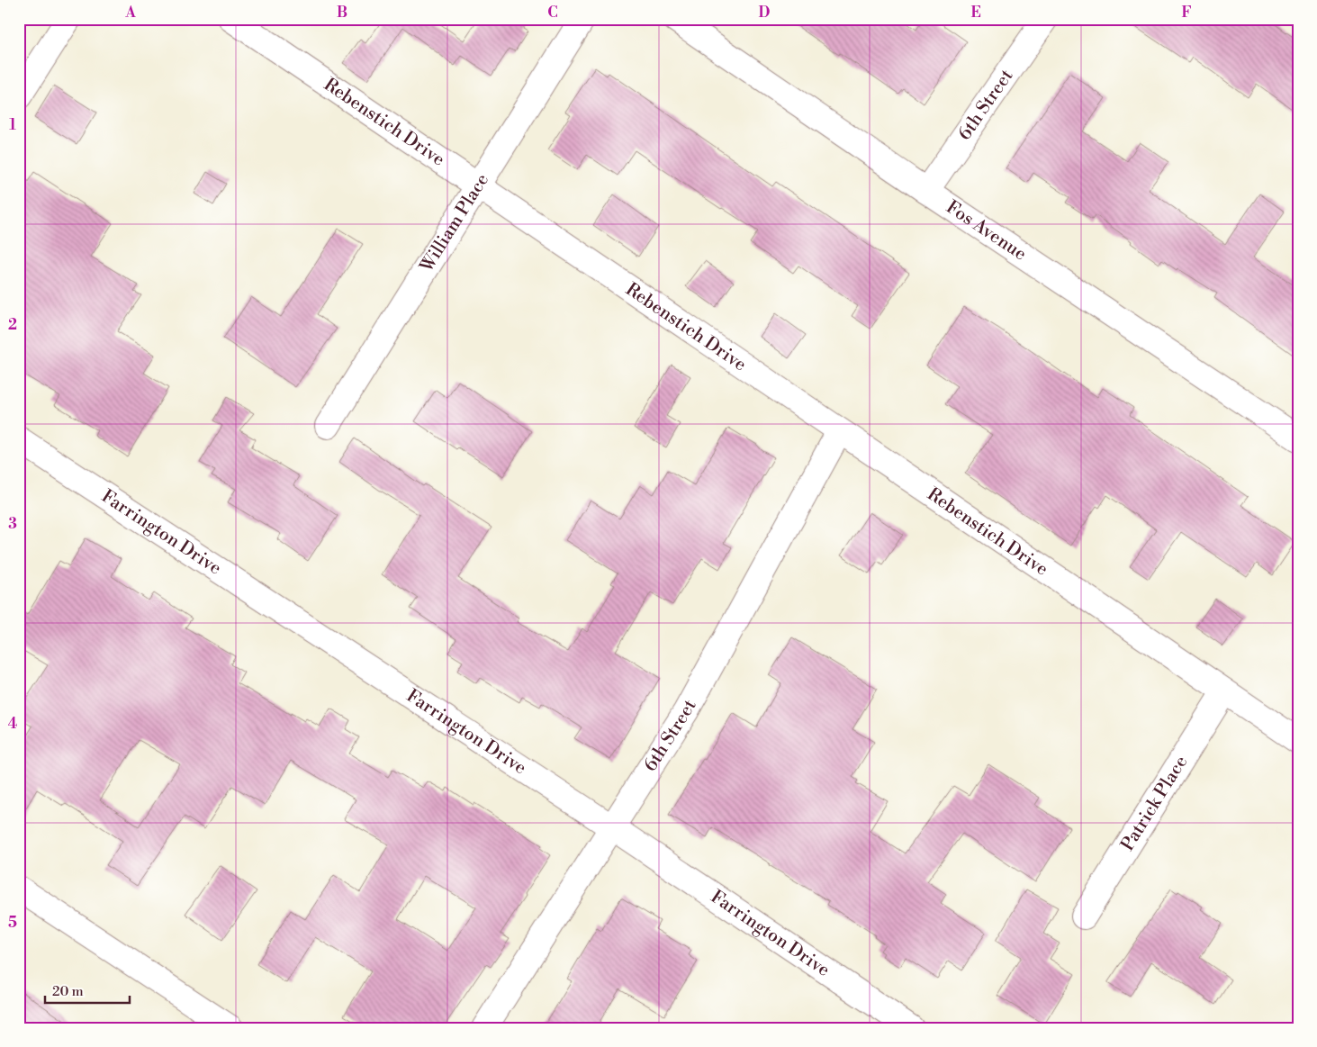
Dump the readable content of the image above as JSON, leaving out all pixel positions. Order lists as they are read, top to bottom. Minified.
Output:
{"streets":{"street":["6th Street","Rebenstich Drive","William Place","Fos Avenue","Farrington Drive","Patrick Place"]},"crossings":[["6th Street","Rebenstich Drive"],["6th Street","Fos Avenue"],["6th Street","Farrington Drive"],["Rebenstich Drive","William Place"],["Rebenstich Drive","Patrick Place"]],"scale_bar":"20 m","grid":{"columns":["A","B","C","D","E","F"],"rows":["1","2","3","4","5"]}}
